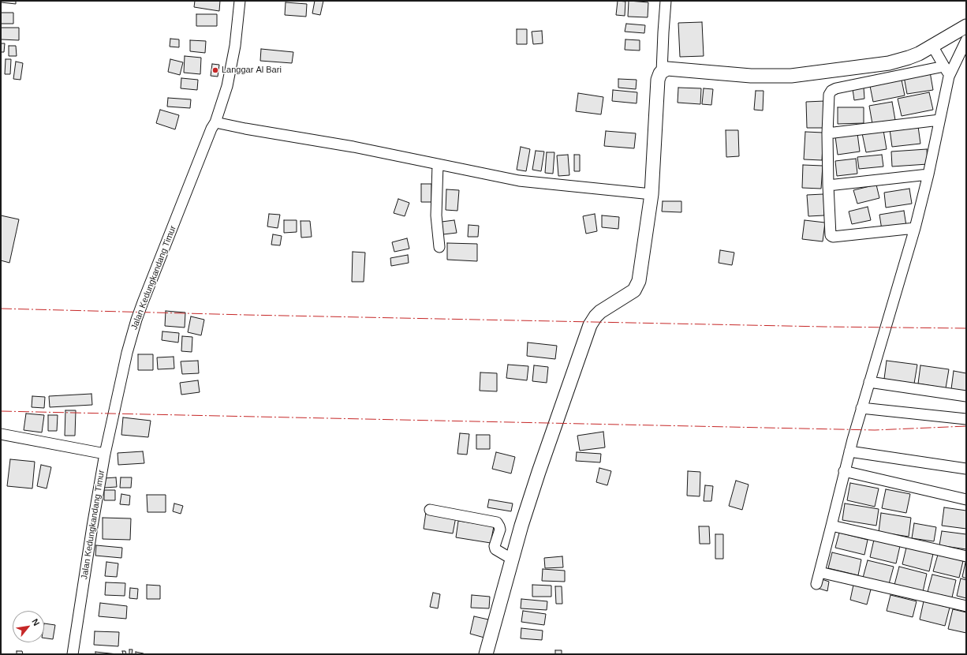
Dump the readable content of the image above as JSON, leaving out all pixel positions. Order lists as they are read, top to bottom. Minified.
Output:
{"streets":{"street":["Jalan Kedungkandang Timur"]},"places":["Langgar Al Bari"],"north":"top right"}
